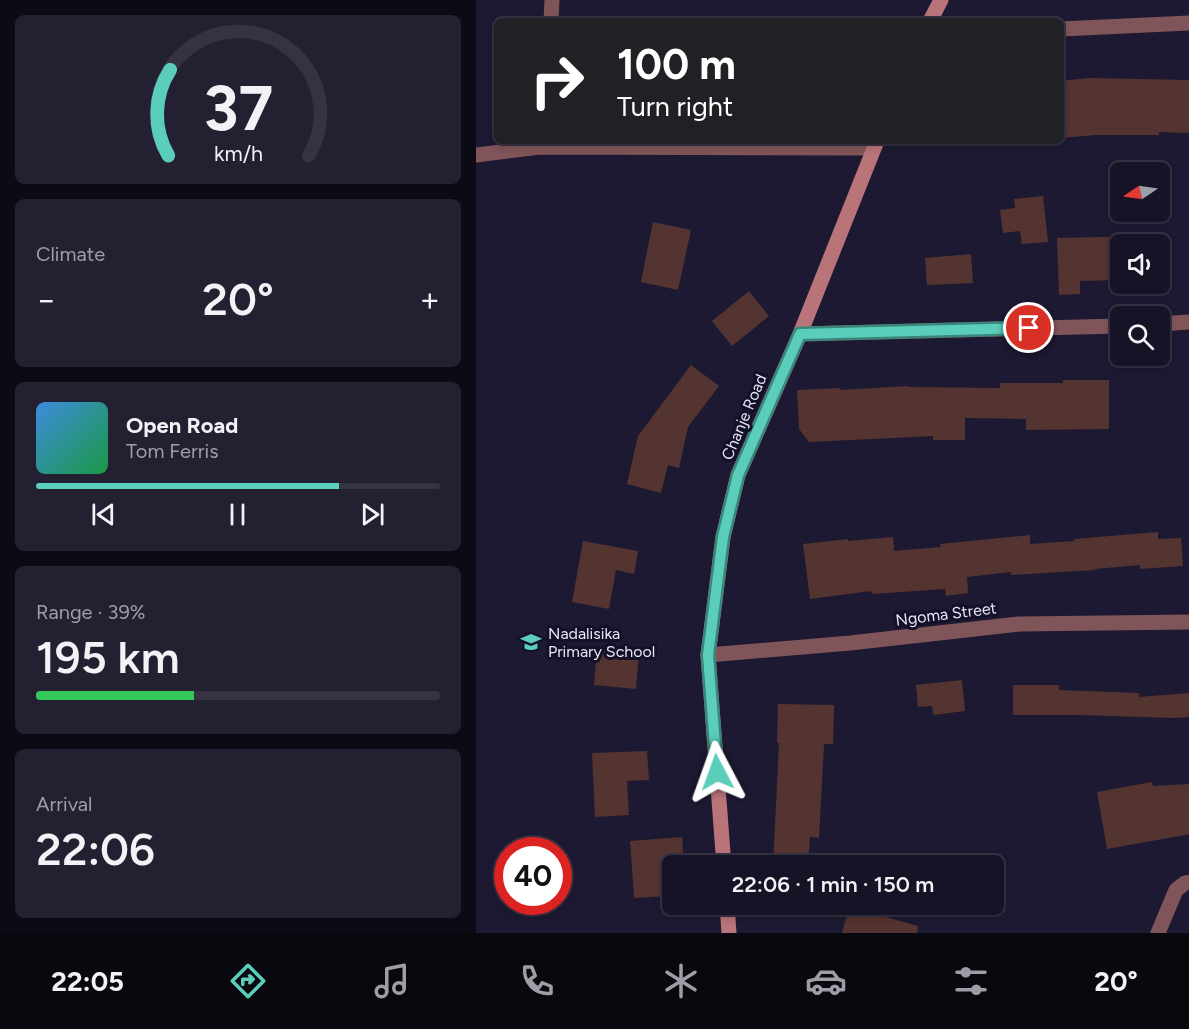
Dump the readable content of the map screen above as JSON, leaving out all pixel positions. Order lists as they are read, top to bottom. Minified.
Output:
{"streets":{"street":["Chanje Road","Ngoma Street"]},"crossings":[["Chanje Road","Ngoma Street"]],"places":{"school or university":["Nadalisika Primary School"]},"north":"left","page":{"turn":["100 m","Turn right"],"tile":["Climate",["Range · 39%","195 km"],["Arrival","22:06"]],"heat":["−","20°","+"],"song":["Open Road","Tom Ferris"],"limit":"40","trip":"22:06 · 1 min · 150 m","tabs":["22:05","20°"],"gauge":["37","km/h"]}}
